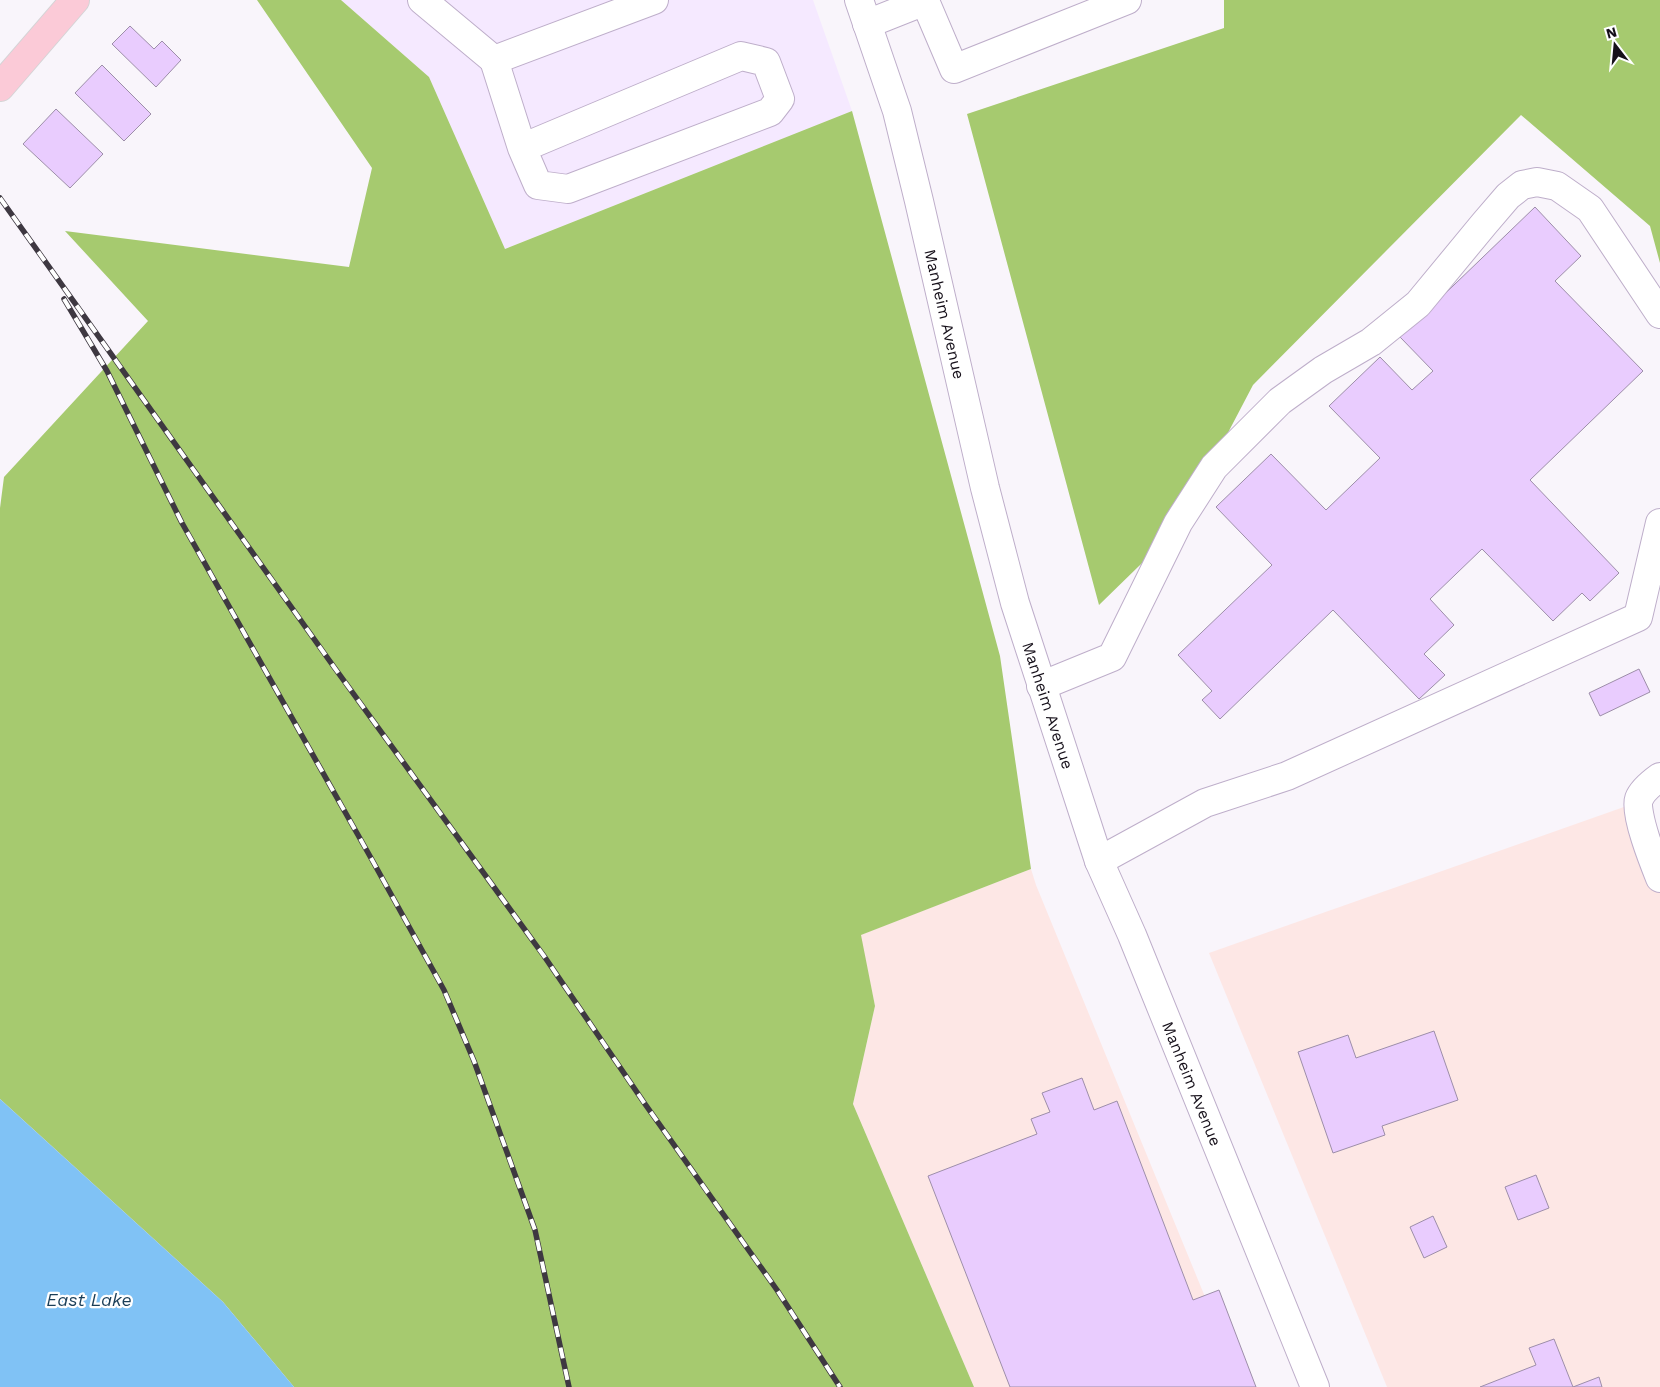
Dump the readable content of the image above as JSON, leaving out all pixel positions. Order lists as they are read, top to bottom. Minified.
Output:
{"streets":{"street":["Manheim Avenue"]},"water":["East Lake"],"north":"top"}
